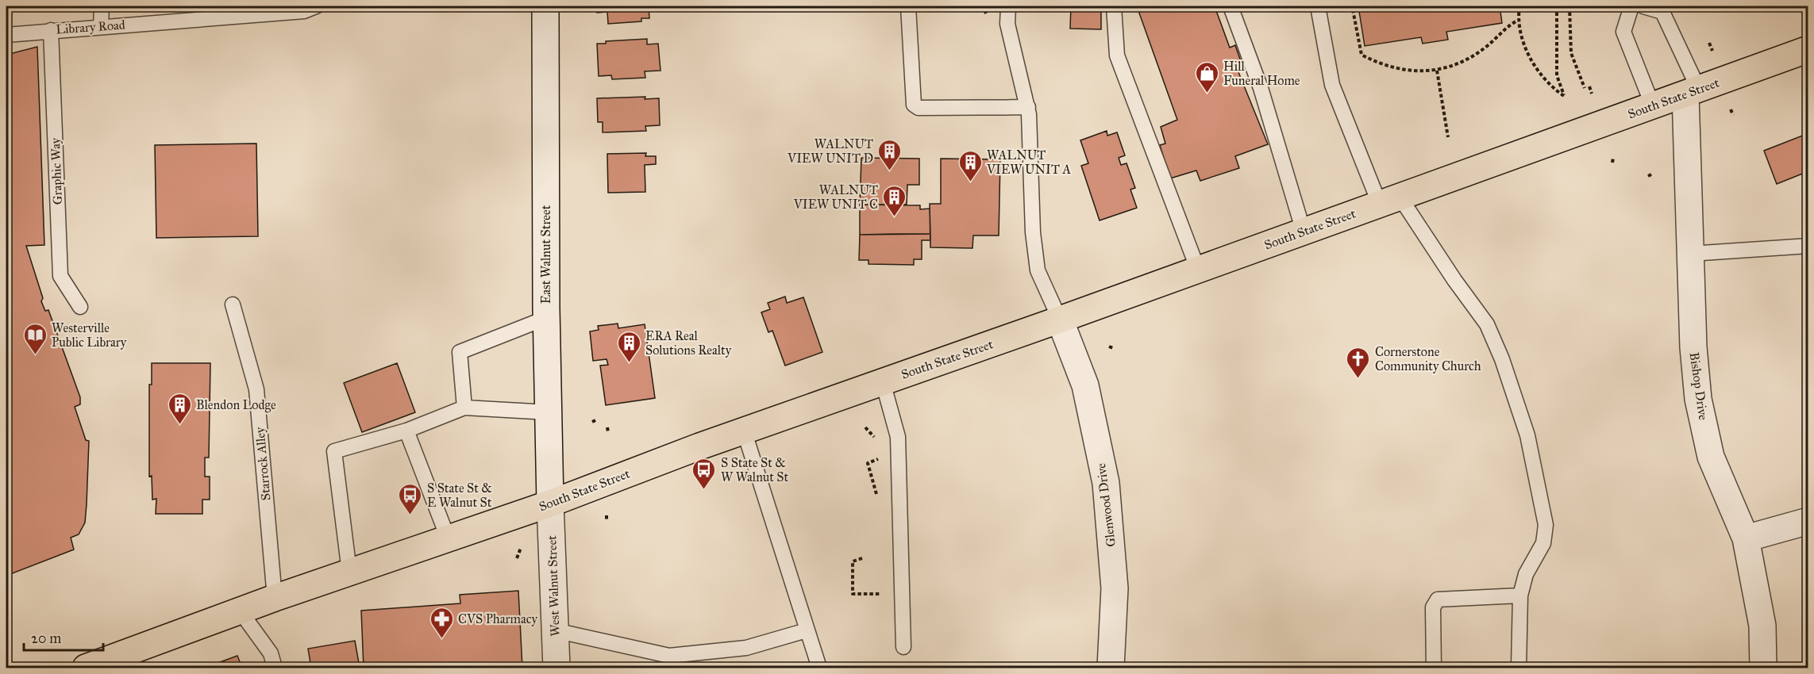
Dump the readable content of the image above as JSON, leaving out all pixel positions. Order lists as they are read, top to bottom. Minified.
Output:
{"streets":{"main road":["South State Street"],"street":["East Walnut Street","Bishop Drive","Glenwood Drive","West Walnut Street"],"lane":["Library Road","Graphic Way","Starrock Alley"]},"crossings":[["Library Road","Graphic Way"],["South State Street","East Walnut Street"],["South State Street","Bishop Drive"],["South State Street","Starrock Alley"],["South State Street","Glenwood Drive"],["South State Street","West Walnut Street"],["East Walnut Street","West Walnut Street"]],"places":{"shop":["Hill Funeral Home"],"building":["WALNUT VIEW UNIT D","WALNUT VIEW UNIT A","WALNUT VIEW UNIT C","ERA Real Solutions Realty","Blendon Lodge"],"library":["Westerville Public Library"],"church":["Cornerstone Community Church"],"bus stop":["S State St & W Walnut St","S State St & E Walnut St"],"pharmacy":["CVS Pharmacy"]},"scale_bar":"20 m"}
